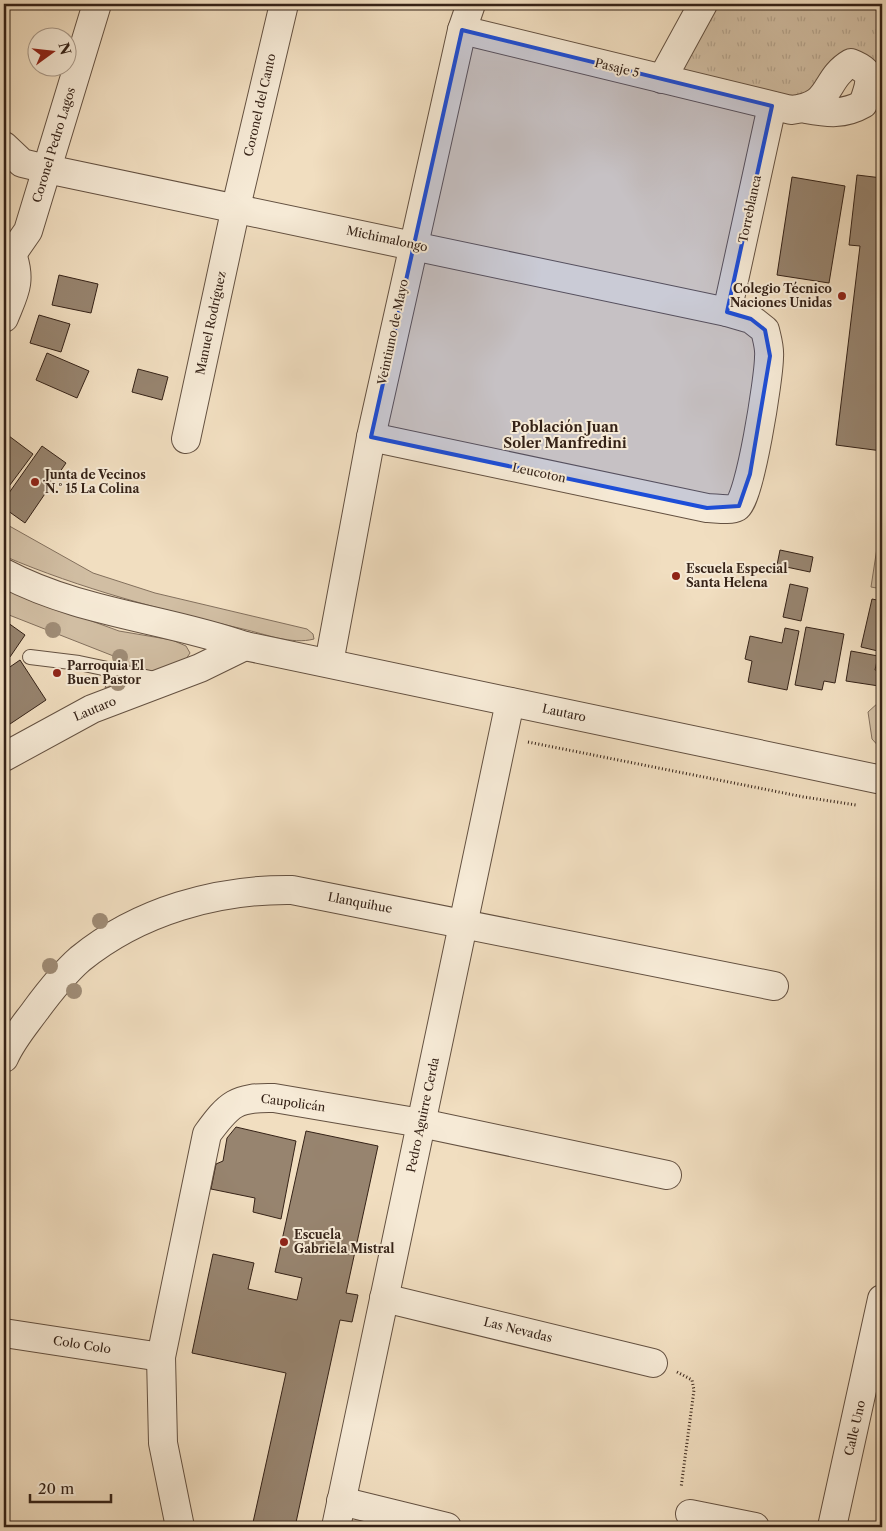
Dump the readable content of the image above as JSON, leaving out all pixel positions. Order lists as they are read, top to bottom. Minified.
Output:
{"streets":{"street":["Pasaje 5","Coronel del Canto","Coronel Pedro Lagos","Torreblanca","Michimalongo","Manuel Rodríguez","Veintiuno de Mayo","Leucoton","Lautaro","Llanquihue","Caupolicán","Pedro Aguirre Cerda","Las Nevadas","Colo Colo","Calle Uno"]},"crossings":[["Pasaje 5","Torreblanca"],["Pasaje 5","Veintiuno de Mayo"],["Coronel del Canto","Michimalongo"],["Coronel del Canto","Manuel Rodríguez"],["Coronel Pedro Lagos","Michimalongo"],["Torreblanca","Michimalongo"],["Michimalongo","Manuel Rodríguez"],["Michimalongo","Veintiuno de Mayo"],["Michimalongo","Leucoton"],["Veintiuno de Mayo","Leucoton"],["Veintiuno de Mayo","Lautaro"],["Lautaro","Pedro Aguirre Cerda"],["Llanquihue","Pedro Aguirre Cerda"],["Caupolicán","Pedro Aguirre Cerda"],["Caupolicán","Colo Colo"],["Pedro Aguirre Cerda","Las Nevadas"]],"districts":["Población Juan Soler Manfredini"],"places":["Colegio Técnico Naciones Unidas","Junta de Vecinos N.° 15 La Colina","Escuela Especial Santa Helena","Parroquia El Buen Pastor","Escuela Gabriela Mistral"],"scale_bar":"20 m","north":"right"}
